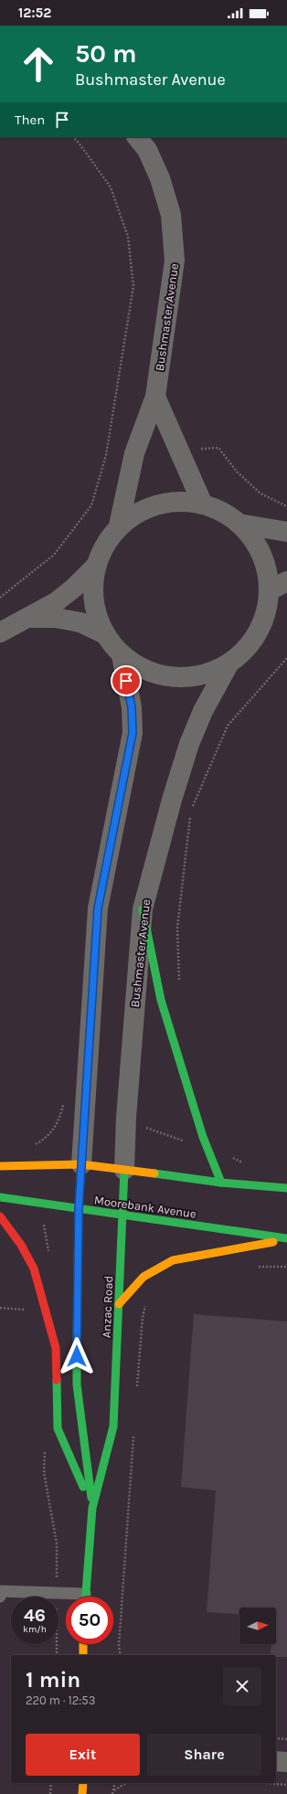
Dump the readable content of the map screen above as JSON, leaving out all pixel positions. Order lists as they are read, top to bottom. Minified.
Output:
{"streets":{"main road":["Moorebank Avenue","Anzac Road"],"street":["Bushmaster Avenue"]},"crossings":[["Bushmaster Avenue","Anzac Road"],["Moorebank Avenue","Anzac Road"]],"north":"right","page":{"status":"12:52","turn":["50 m","Bushmaster Avenue"],"then":"Then","speed":"46 km/h","limit":"50","heading":["1 min","220 m · 12:53"],"buttons":["Exit","Share"]}}
